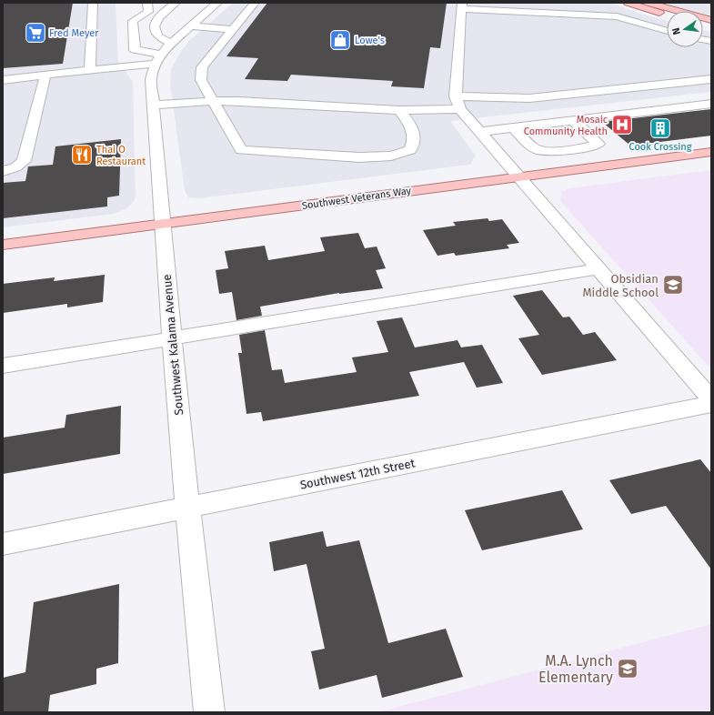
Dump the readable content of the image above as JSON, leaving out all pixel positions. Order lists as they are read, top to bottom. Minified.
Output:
{"streets":{"main road":["Southwest Veterans Way"],"street":["Southwest Kalama Avenue","Southwest 12th Street"]},"crossings":[["Southwest Veterans Way","Southwest Kalama Avenue"],["Southwest Kalama Avenue","Southwest 12th Street"]],"places":{"supermarket":["Fred Meyer"],"shop":["Lowe's"],"hospital":["Mosaic Community Health"],"building":["Cook Crossing"],"restaurant":["Thai O Restaurant"],"school or university":["Obsidian Middle School","M.A. Lynch Elementary"]},"north":"left"}
